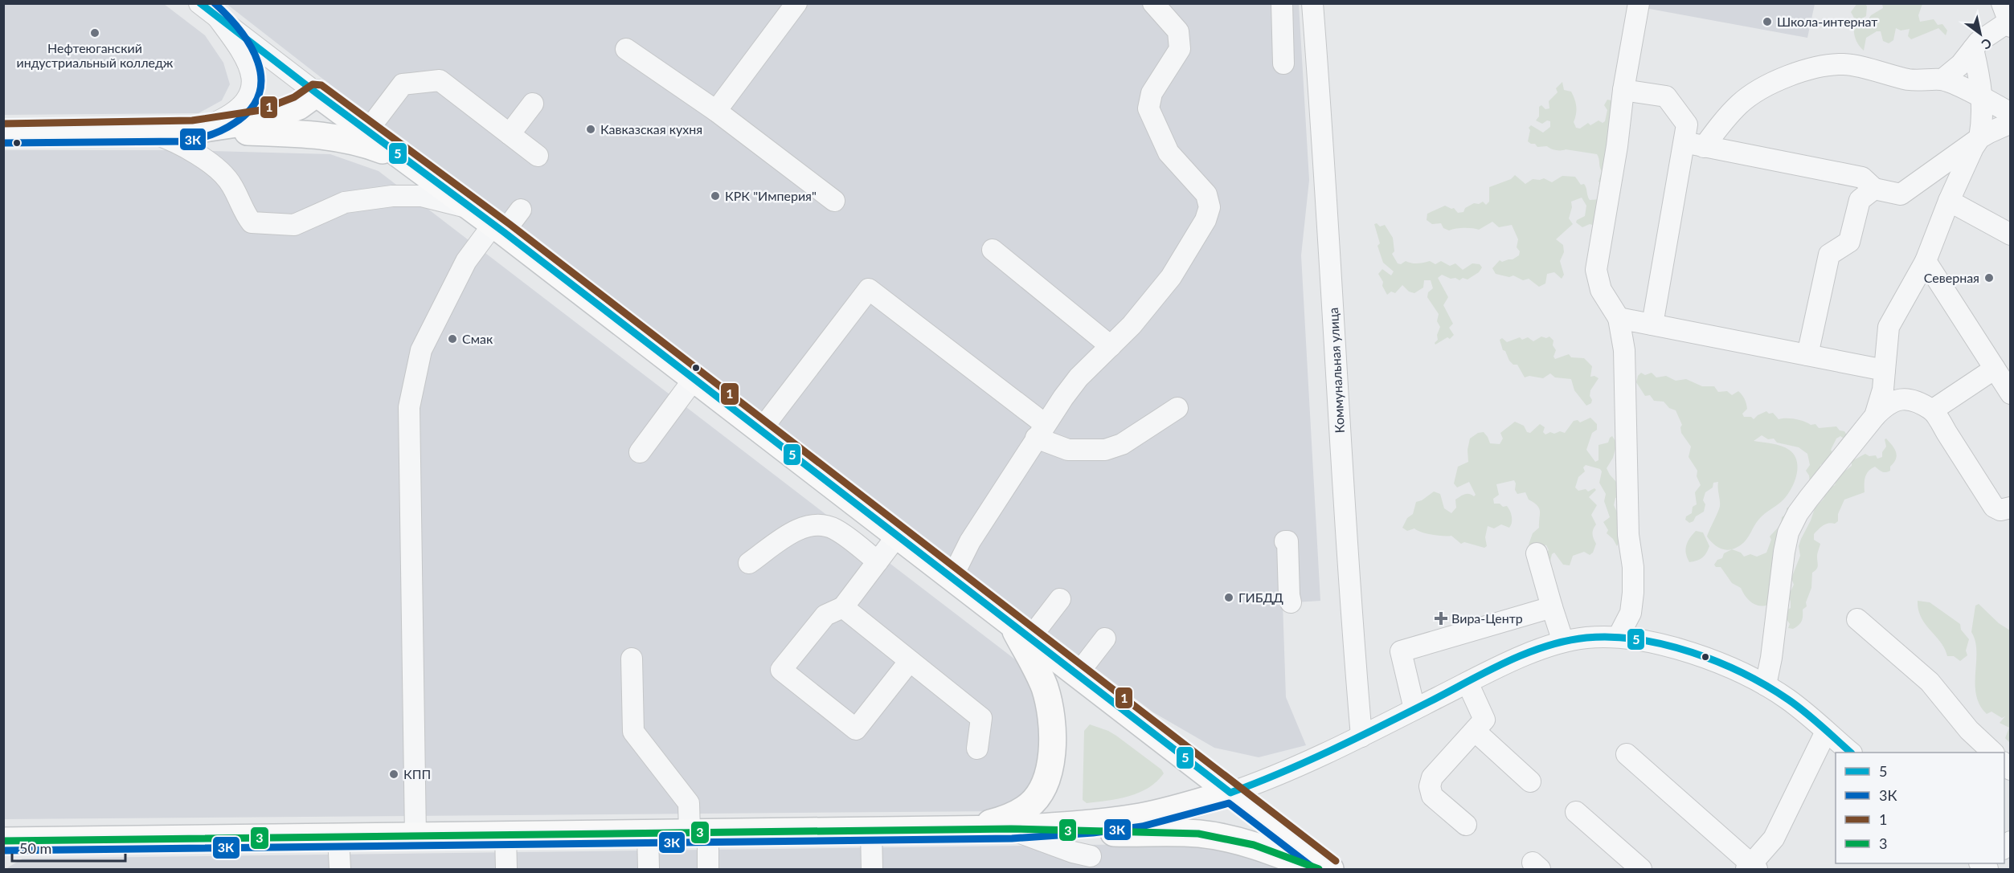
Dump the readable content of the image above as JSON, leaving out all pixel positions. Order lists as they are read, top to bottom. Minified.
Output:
{"streets":{"street":["Коммунальная улица"]},"places":{"other":["Школа-интернат","Нефтеюганский индустриальный колледж","Кавказская кухня","КРК \"Империя\"","Северная","Смак","ГИБДД","КПП"],"health":["Вира-Центр"]},"lines":["transit line 5","transit line 3К","transit line 1","transit line 3"],"legend":["5","3К","1","3"],"scale_bar":"50 m","north":"bottom right"}
